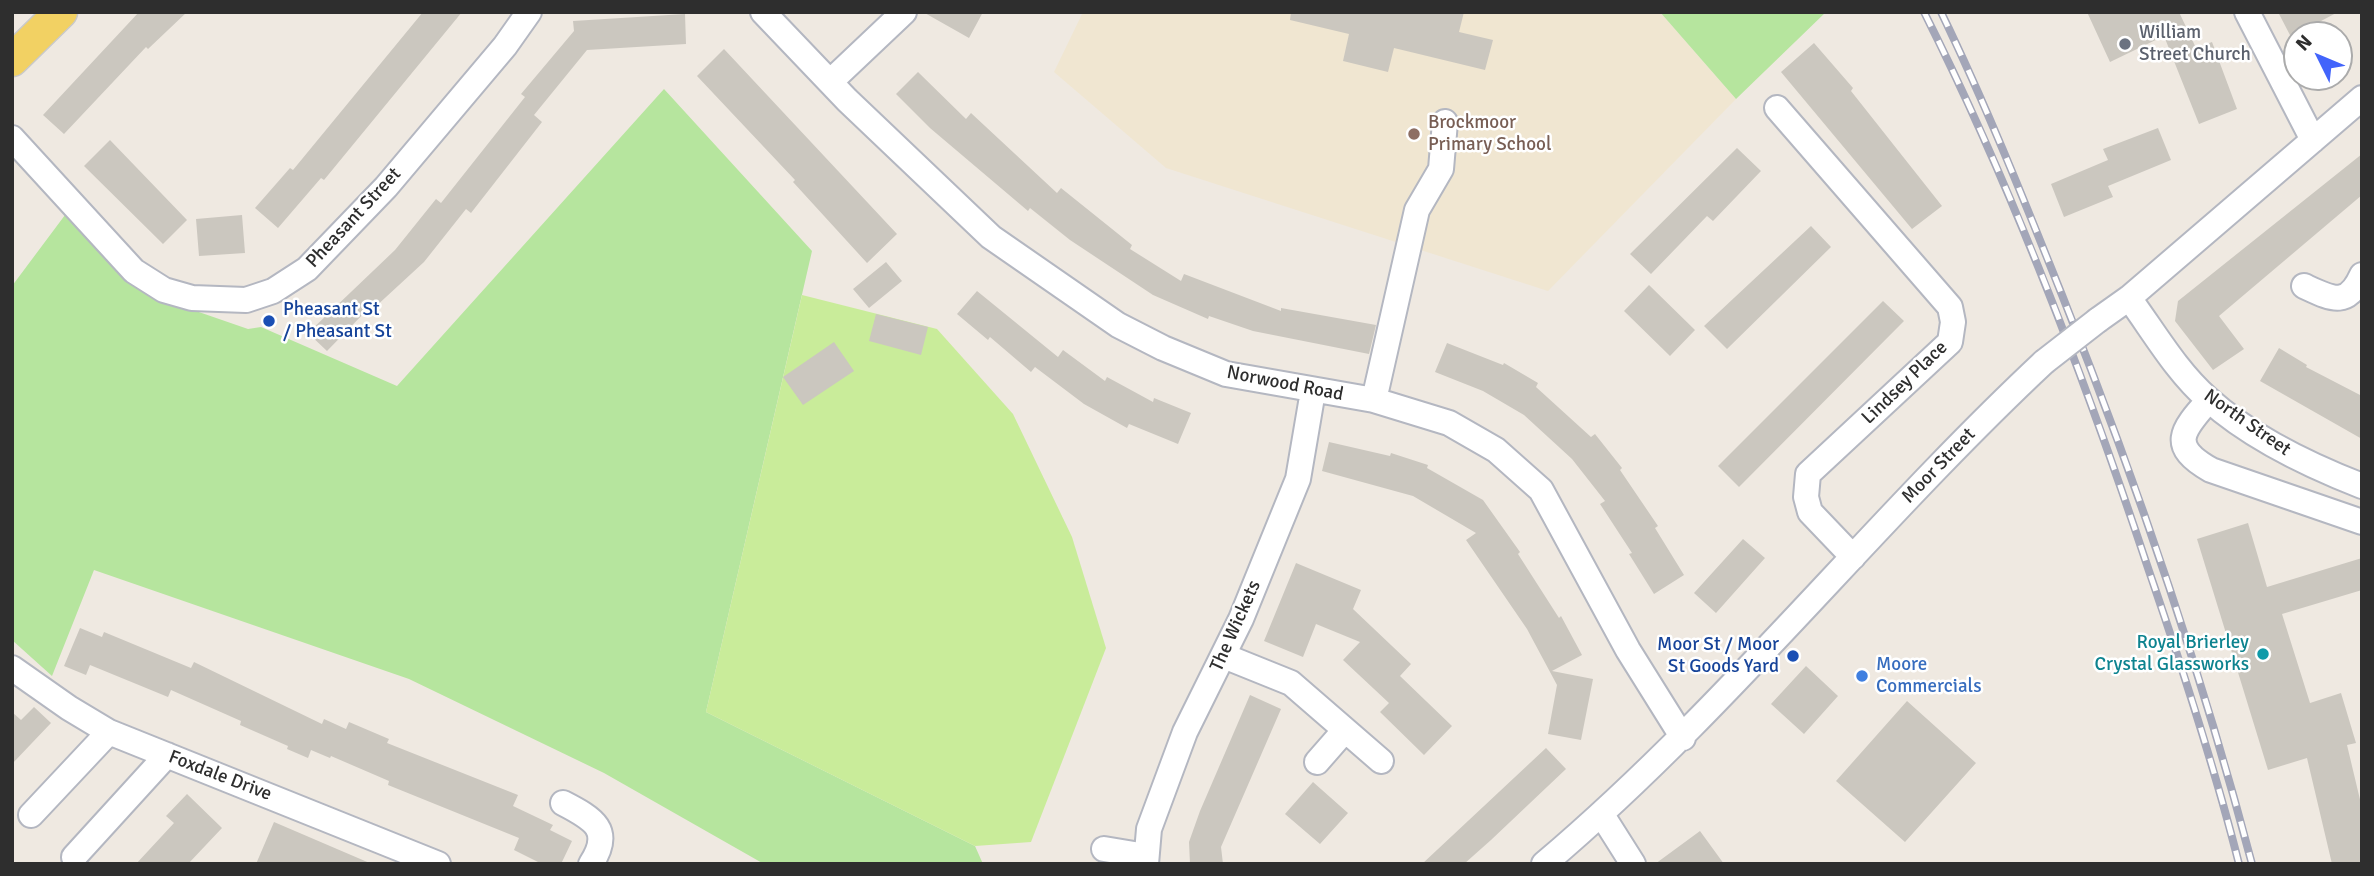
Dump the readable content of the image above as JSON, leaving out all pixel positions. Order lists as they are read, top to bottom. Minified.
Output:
{"streets":{"street":["Pheasant Street","Lindsey Place","Norwood Road","North Street","Moor Street","The Wickets","Foxdale Drive"]},"crossings":[["Lindsey Place","Moor Street"],["Norwood Road","Moor Street"],["Norwood Road","The Wickets"],["North Street","Moor Street"]],"places":["William Street Church","Brockmoor Primary School","Pheasant St / Pheasant St","Royal Brierley Crystal Glassworks","Moor St / Moor St Goods Yard","Moore Commercials"],"north":"top left"}
